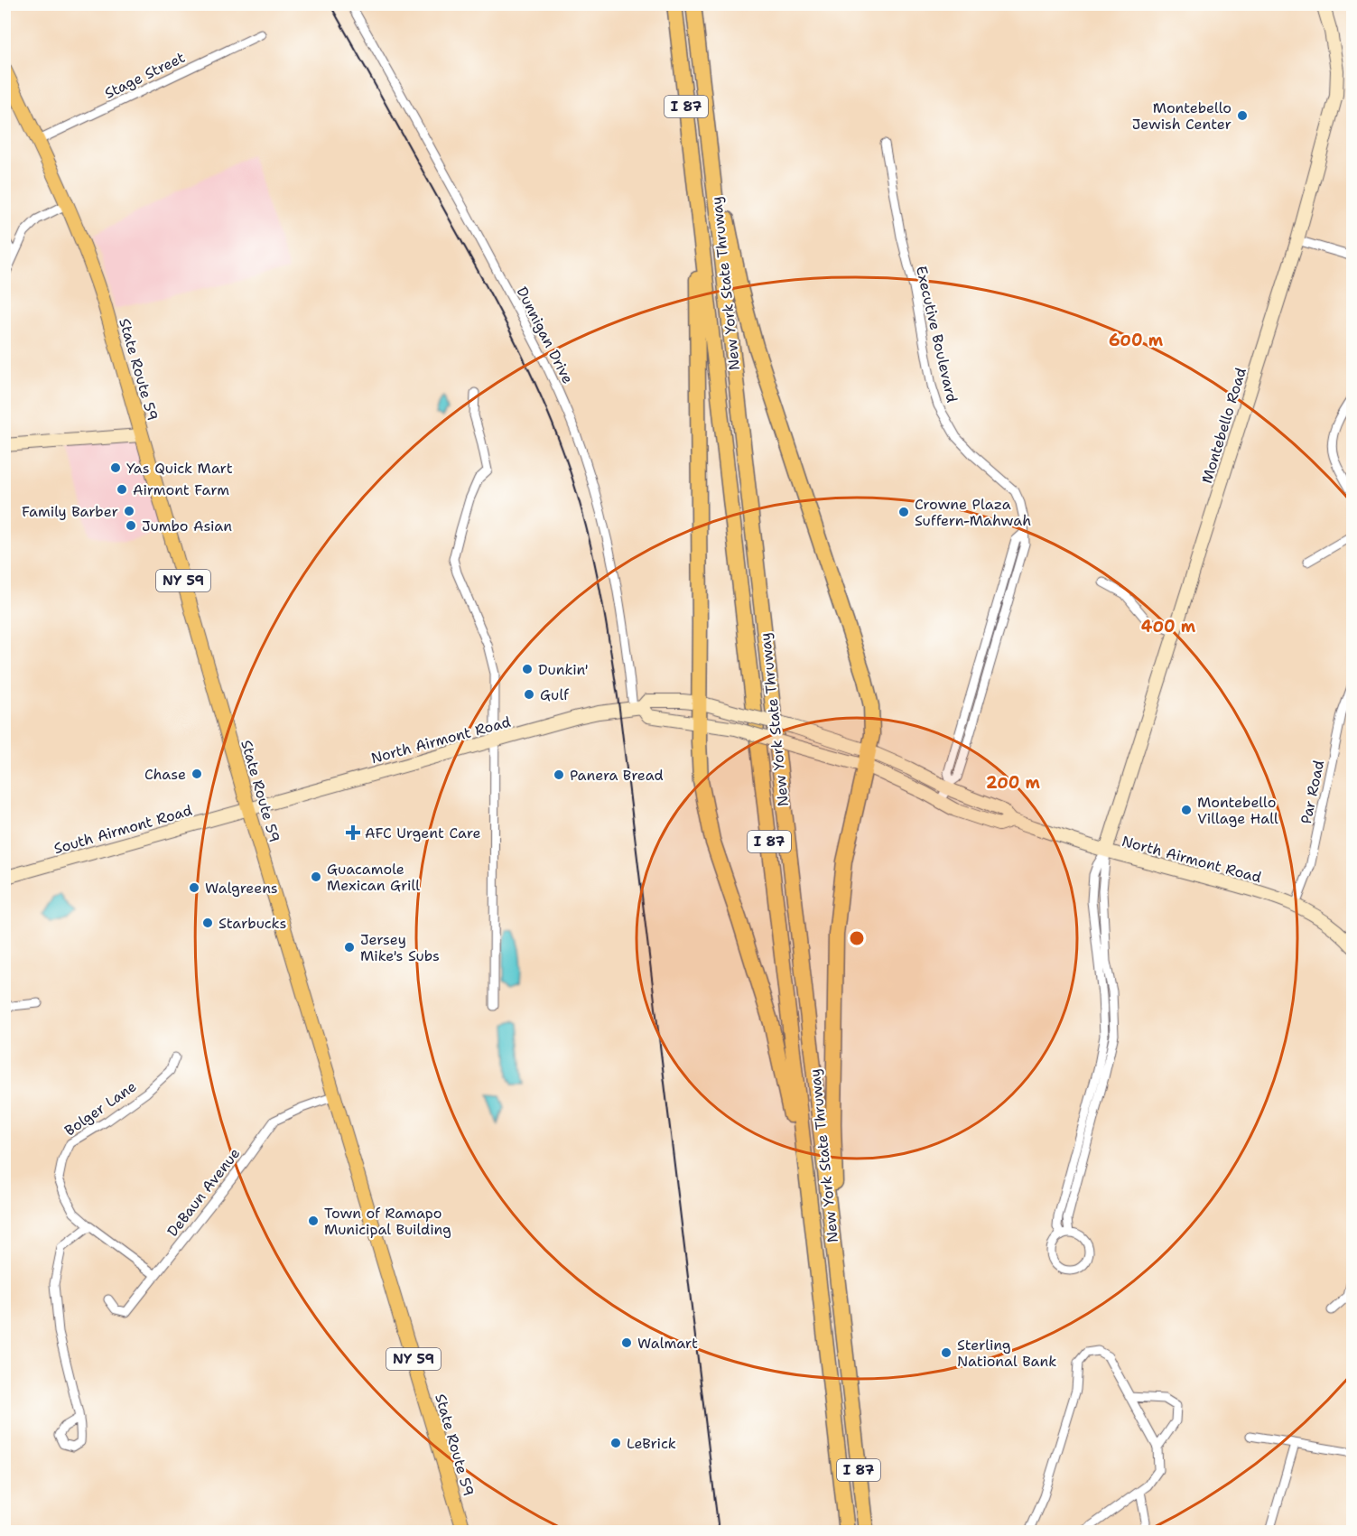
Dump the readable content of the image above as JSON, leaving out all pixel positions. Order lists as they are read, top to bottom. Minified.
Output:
{"streets":{"highway":["I 87","New York State Thruway"],"main road":["State Route 59","NY 59"],"street":["Stage Street","Executive Boulevard","Dunnigan Drive","Montebello Road","North Airmont Road","Par Road","South Airmont Road","Bolger Lane","DeBaun Avenue"]},"crossings":[["Stage Street","State Route 59"],["Executive Boulevard","North Airmont Road"],["Dunnigan Drive","North Airmont Road"],["State Route 59","North Airmont Road"],["State Route 59","South Airmont Road"],["State Route 59","DeBaun Avenue"],["Montebello Road","North Airmont Road"],["North Airmont Road","Par Road"],["North Airmont Road","South Airmont Road"],["Bolger Lane","DeBaun Avenue"]],"places":{"other":["Montebello Jewish Center","Yas Quick Mart","Airmont Farm","Family Barber","Crowne Plaza Suffern-Mahwah","Jumbo Asian","Dunkin'","Gulf","Chase","Panera Bread","Montebello Village Hall","Guacamole Mexican Grill","Walgreens","Starbucks","Jersey Mike's Subs","Town of Ramapo Municipal Building","Walmart","Sterling National Bank","LeBrick"],"health":["AFC Urgent Care"]},"rings":["600 m","400 m","200 m"]}
